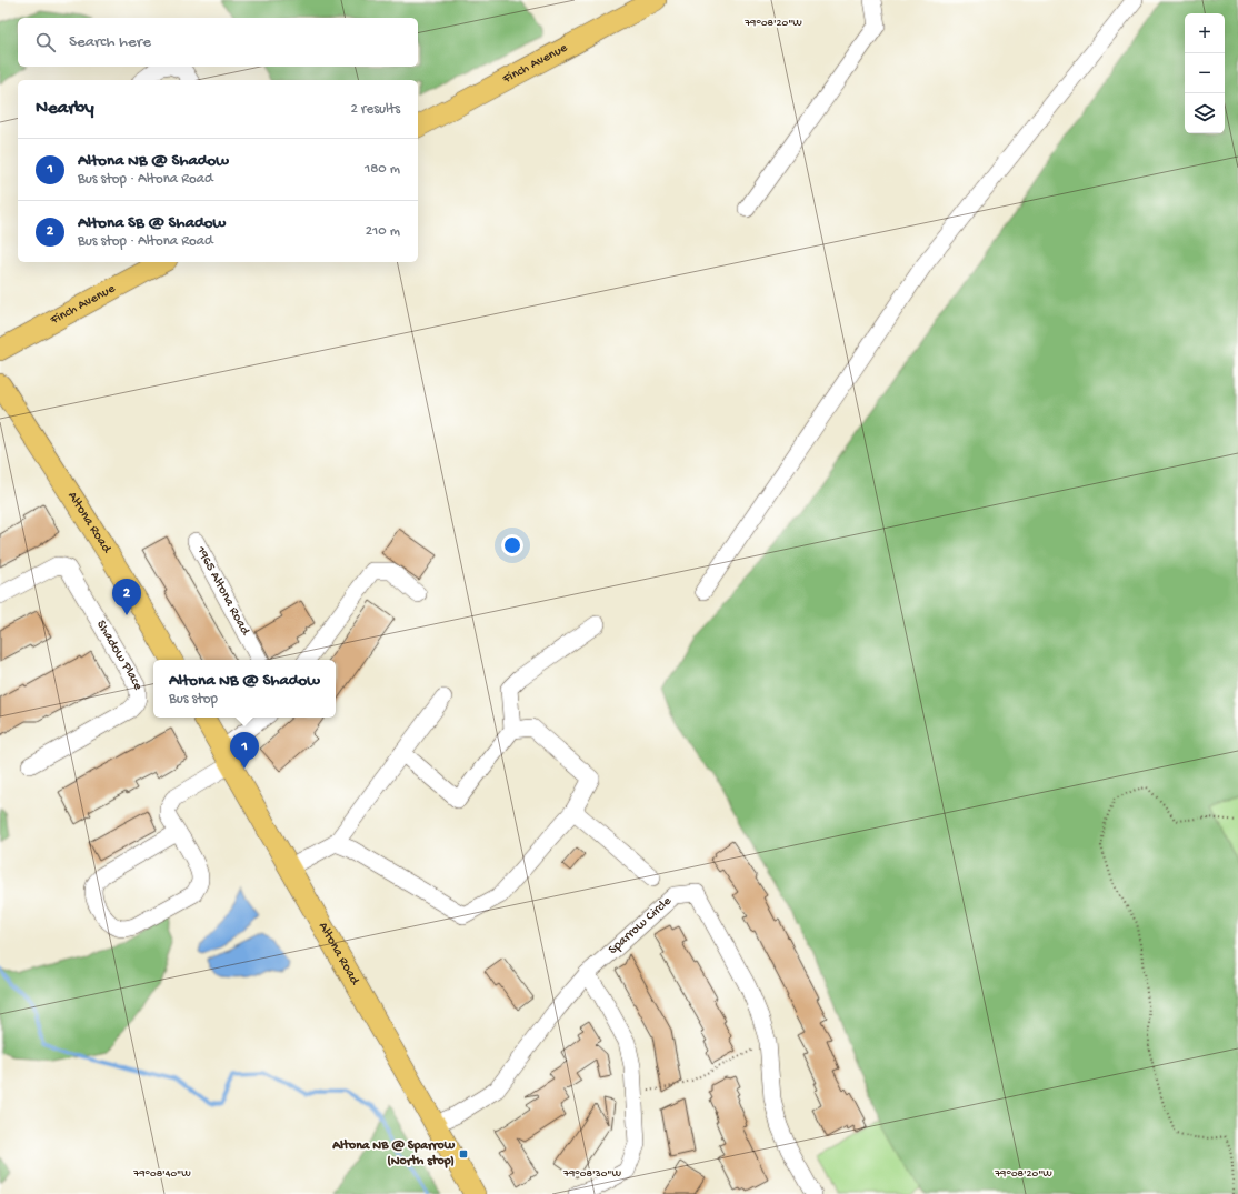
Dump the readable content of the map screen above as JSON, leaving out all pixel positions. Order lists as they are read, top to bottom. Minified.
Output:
{"streets":{"main road":["Finch Avenue","Altona Road"],"street":["1965 Altona Road","Shadow Place","Sparrow Circle"]},"crossings":[["Altona Road","Sparrow Circle"]],"places":{"transit":["Altona NB @ Sparrow (North stop)"]},"page":{"map_buttons":["+","−"],"search":"Search here","heading":["Nearby","2 results"],"list":[{"mark":"1","name":"Altona NB @ Shadow","note":"Bus stop · Altona Road","value":"180 m"},{"mark":"2","name":"Altona SB @ Shadow","note":"Bus stop · Altona Road","value":"210 m"}],"pins":["2","1"],"popup":["Altona NB @ Shadow","Bus stop"]},"coordinates":["79°08'20\"W","79°08'40\"W","79°08'30\"W"]}
